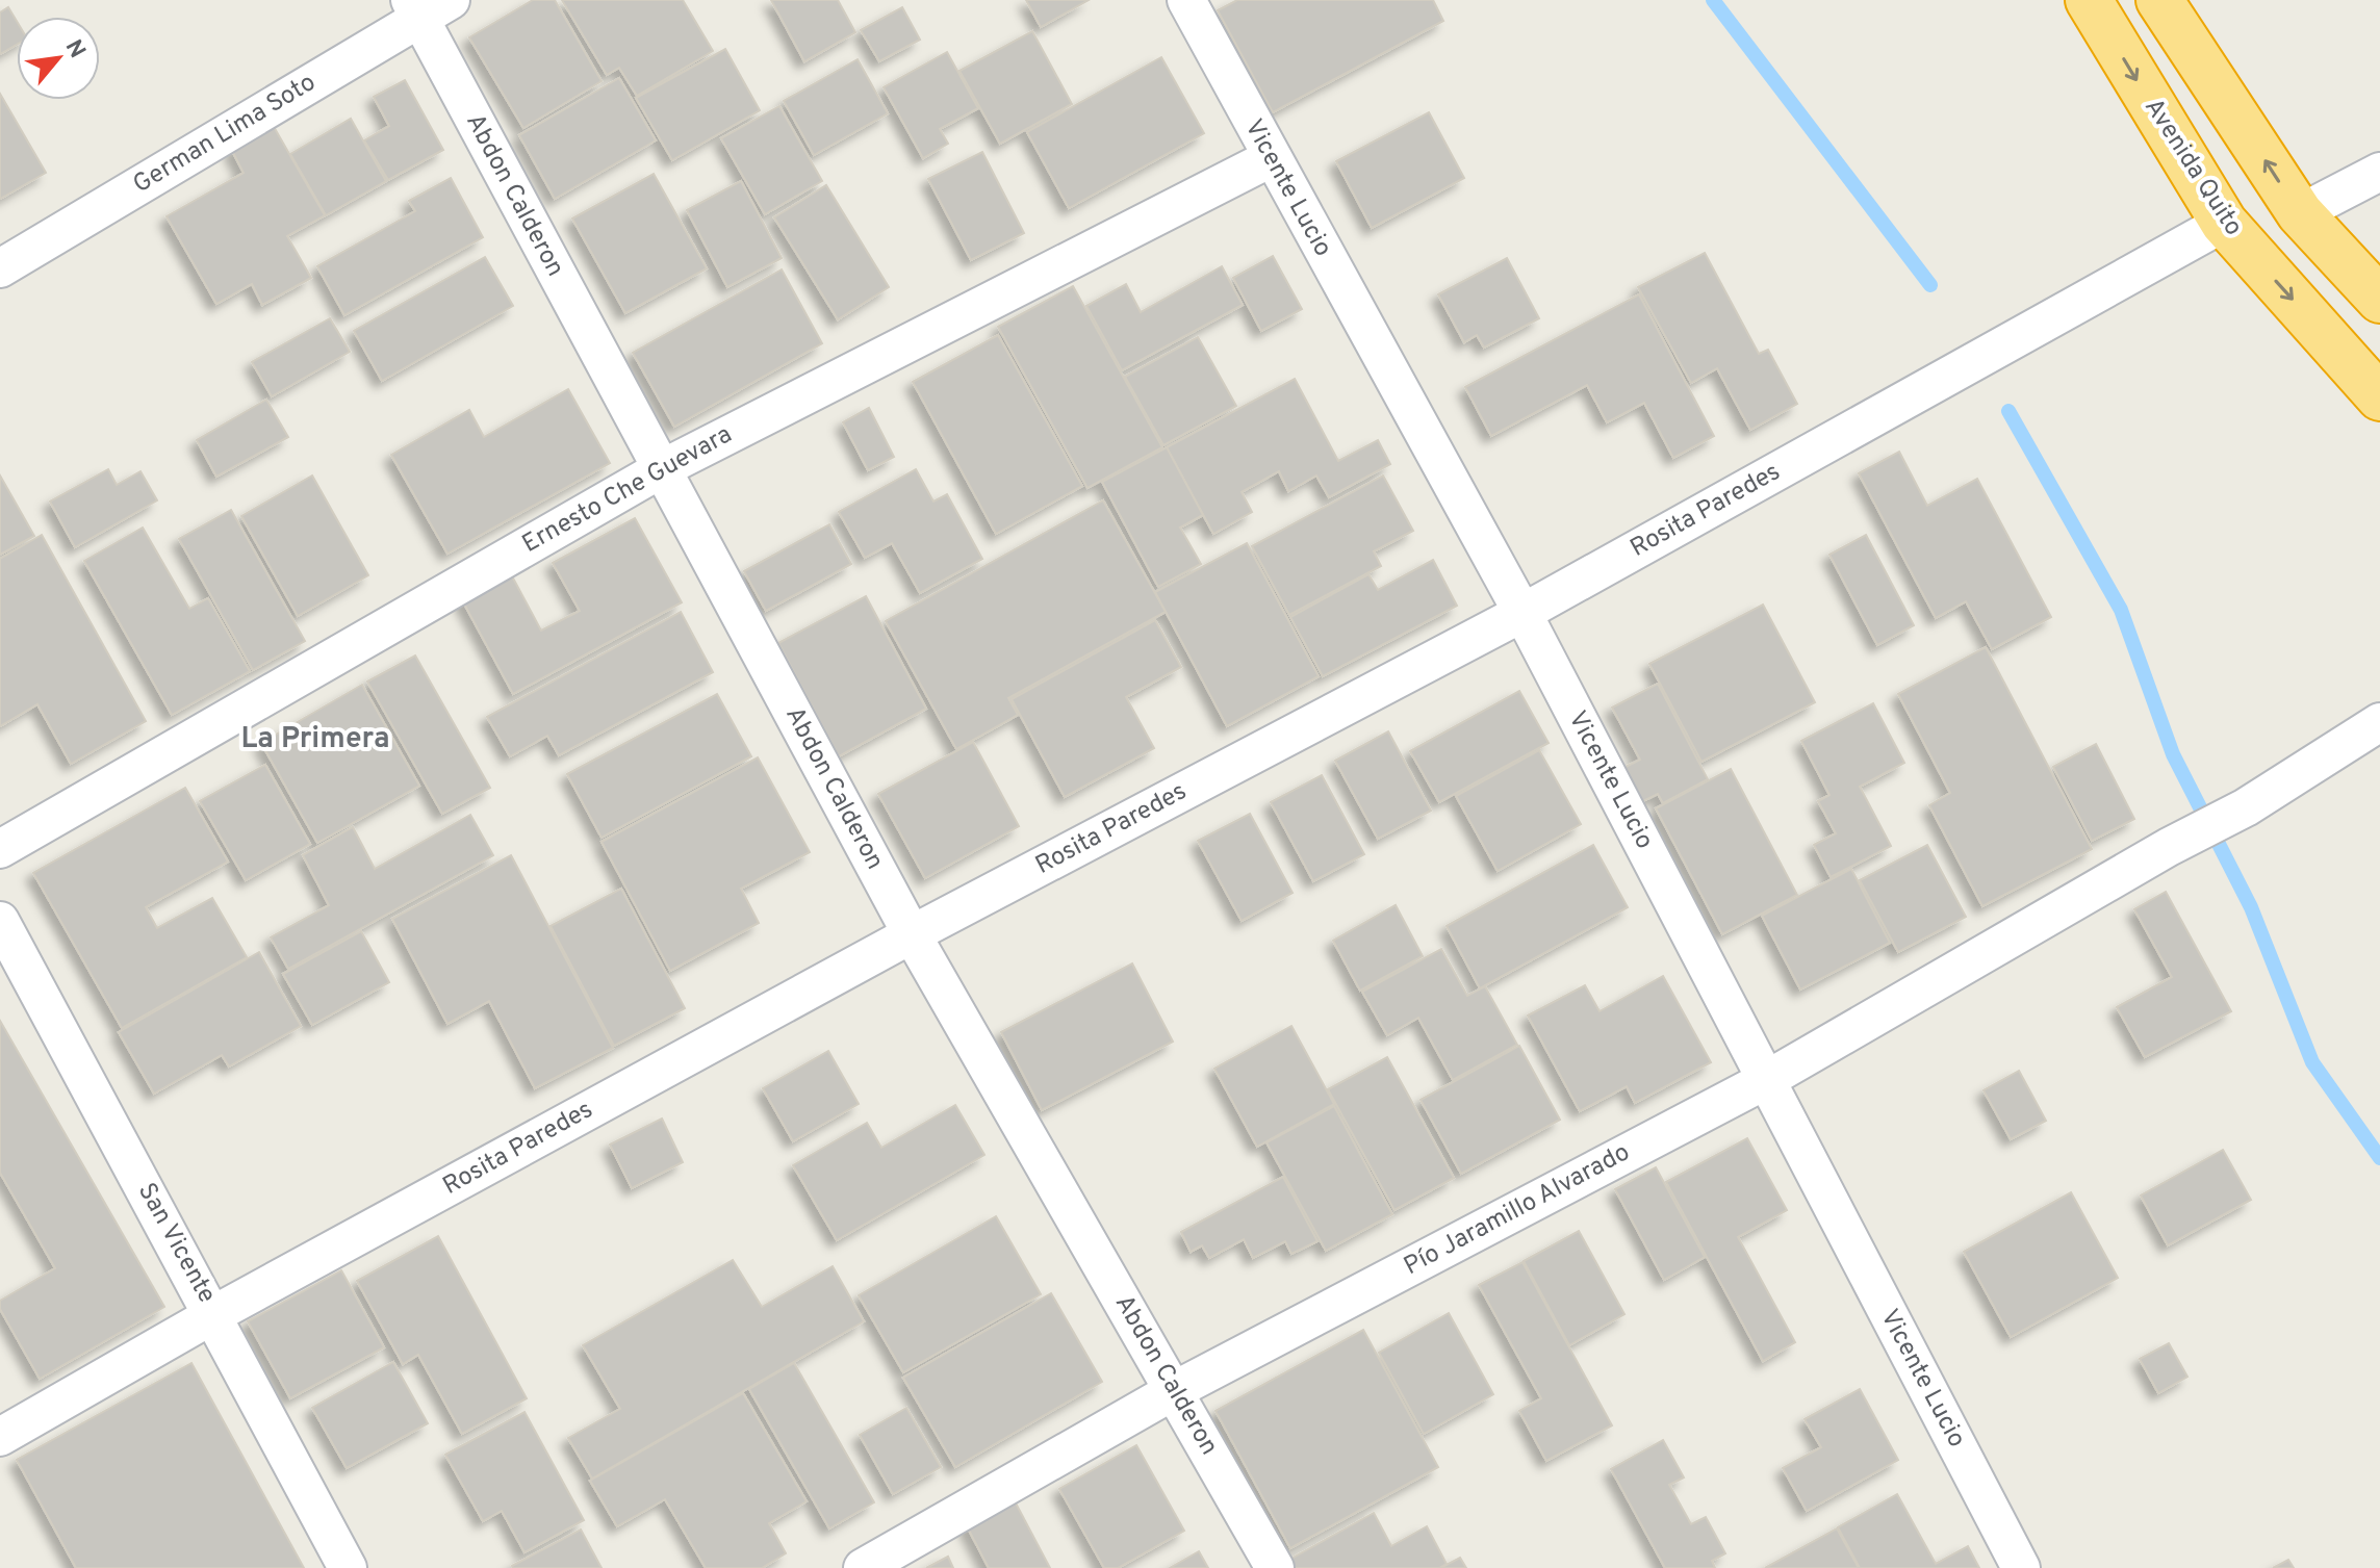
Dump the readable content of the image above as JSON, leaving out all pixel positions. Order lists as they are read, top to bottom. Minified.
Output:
{"streets":{"highway":["Avenida Quito"],"street":["German Lima Soto","Vicente Lucio","Abdon Calderon","Ernesto Che Guevara","Rosita Paredes","Pío Jaramillo Alvarado","San Vicente"]},"crossings":[["German Lima Soto","Abdon Calderon"],["Avenida Quito","Rosita Paredes"],["Vicente Lucio","Ernesto Che Guevara"],["Vicente Lucio","Rosita Paredes"],["Vicente Lucio","Pío Jaramillo Alvarado"],["Abdon Calderon","Ernesto Che Guevara"],["Abdon Calderon","Rosita Paredes"],["Abdon Calderon","Pío Jaramillo Alvarado"],["Rosita Paredes","San Vicente"]],"districts":["La Primera"],"north":"top right"}
